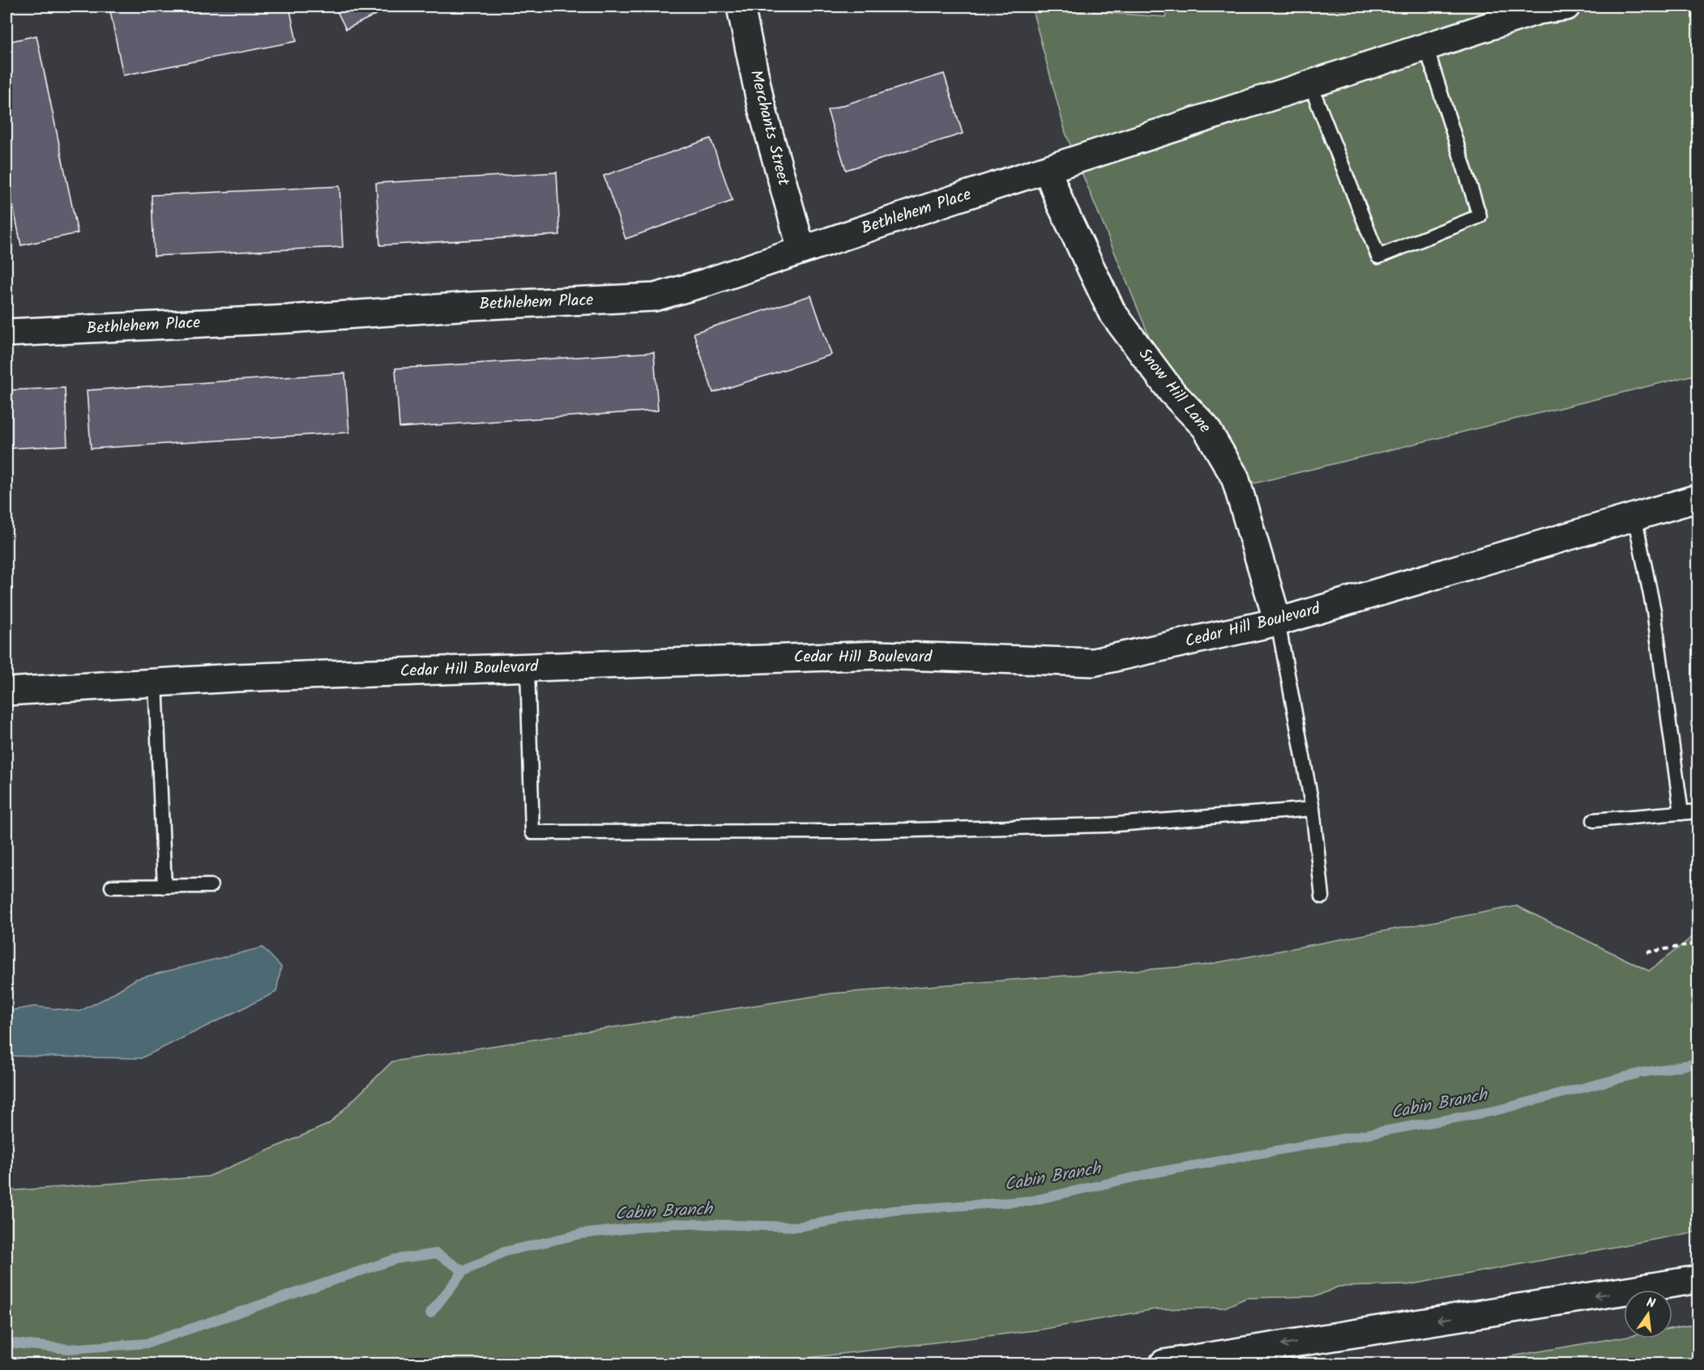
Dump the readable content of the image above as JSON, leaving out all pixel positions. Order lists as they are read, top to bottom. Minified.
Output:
{"streets":{"main road":["Merchants Street","Bethlehem Place","Snow Hill Lane","Cedar Hill Boulevard"]},"crossings":[["Merchants Street","Bethlehem Place"],["Bethlehem Place","Snow Hill Lane"],["Snow Hill Lane","Cedar Hill Boulevard"]],"water":["Cabin Branch"],"north":"top"}
